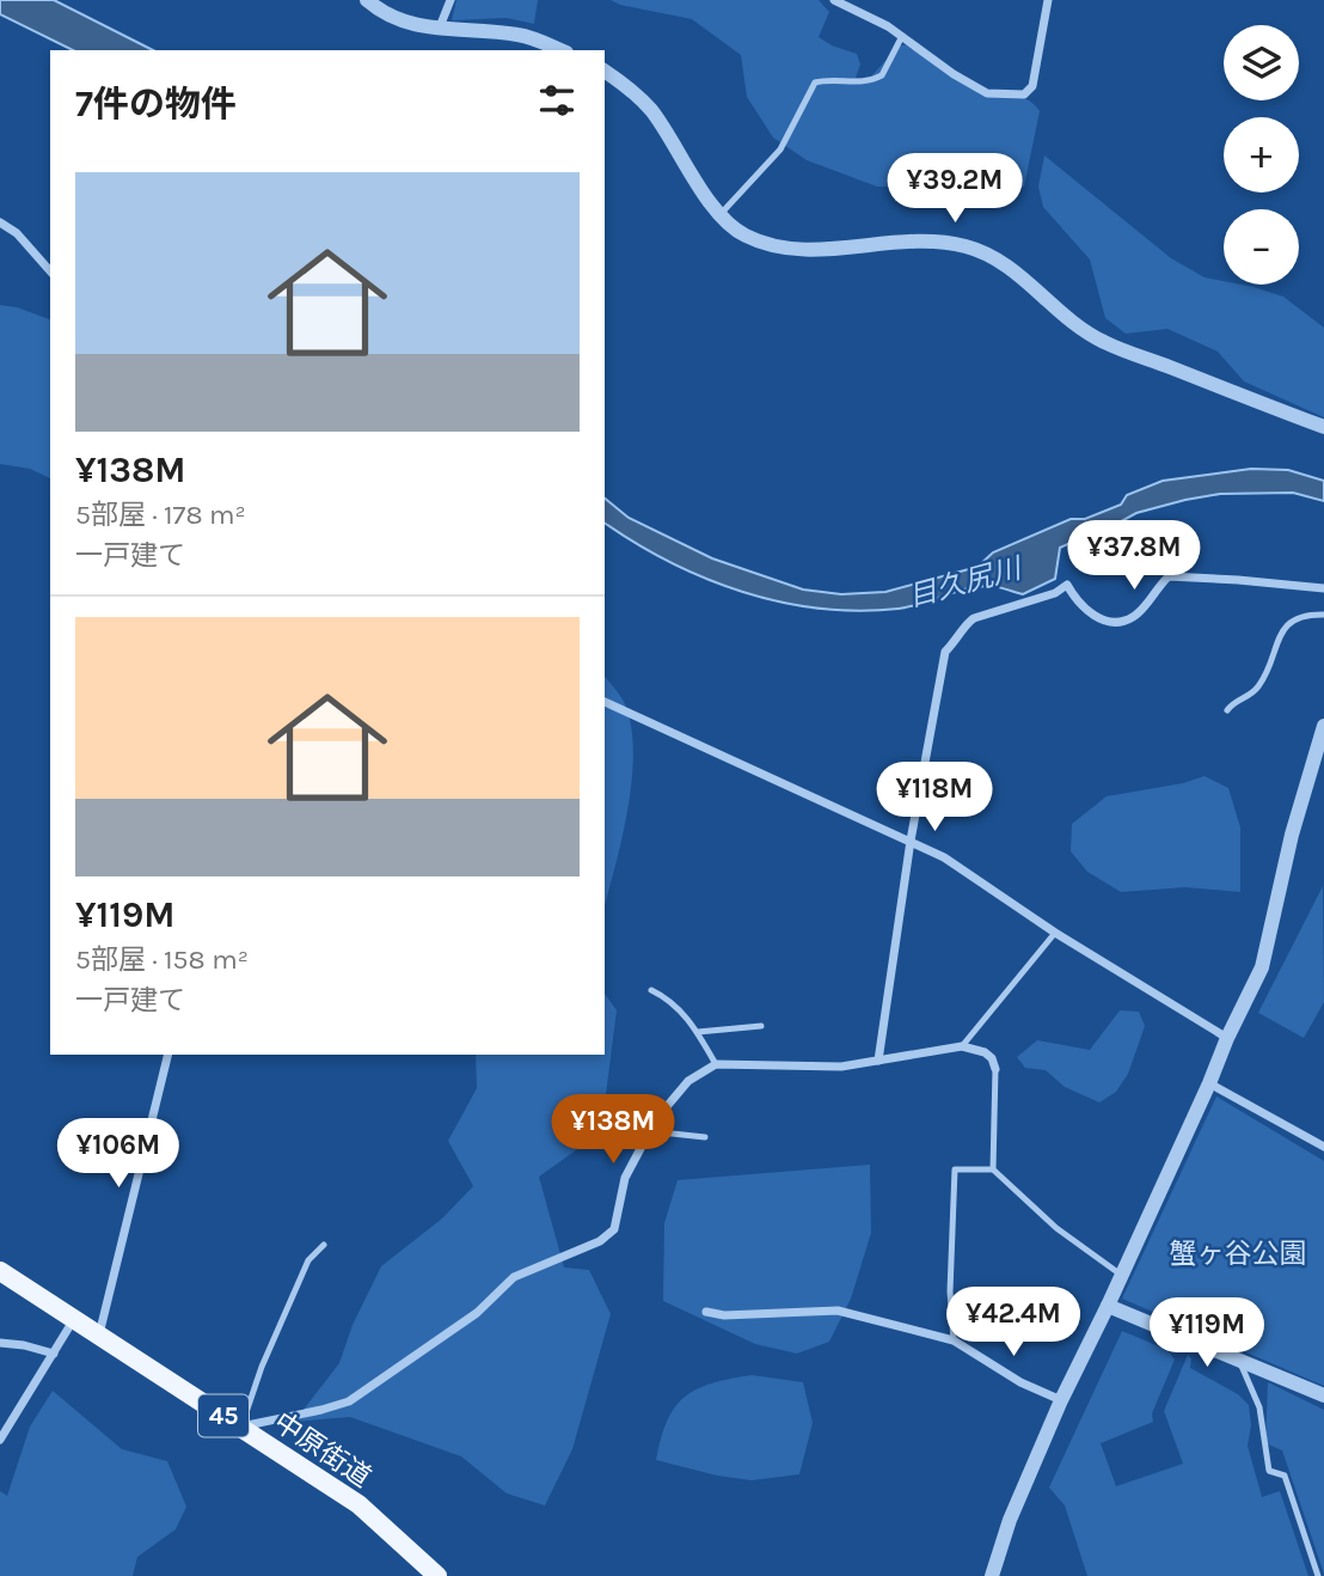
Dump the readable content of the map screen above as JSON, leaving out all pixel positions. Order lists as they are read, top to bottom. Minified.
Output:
{"streets":{"main road":["45","中原街道"]},"water":["目久尻川"],"parks":["蟹ヶ谷公園"],"page":{"map_buttons":["+","−"],"heading":"7件の物件","list":[{"name":"¥138M","note":"5部屋 · 178 m² · 一戸建て"},{"name":"¥119M","note":"5部屋 · 158 m² · 一戸建て"}],"price":["¥39.2M","¥37.8M","¥118M","¥138M","¥106M","¥42.4M","¥119M"]}}
